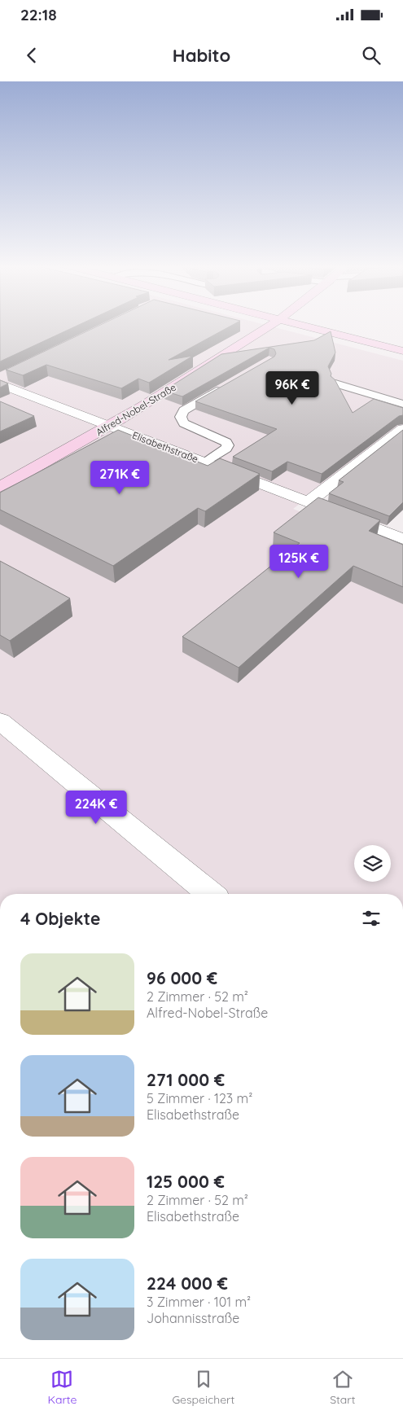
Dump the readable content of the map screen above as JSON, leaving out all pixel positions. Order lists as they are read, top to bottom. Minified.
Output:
{"streets":{"street":["Alfred-Nobel-Straße","Elisabethstraße"]},"crossings":[["Alfred-Nobel-Straße","Elisabethstraße"]],"page":{"status":"22:18","header":"Habito","price":["96K €","271K €","125K €","224K €"],"heading":"4 Objekte","list":[{"name":"96 000 €","note":"2 Zimmer · 52 m² · Alfred-Nobel-Straße"},{"name":"271 000 €","note":"5 Zimmer · 123 m² · Elisabethstraße"},{"name":"125 000 €","note":"2 Zimmer · 52 m² · Elisabethstraße"},{"name":"224 000 €","note":"3 Zimmer · 101 m² · Johannisstraße"}],"tabs":["Karte","Gespeichert","Start"]}}
